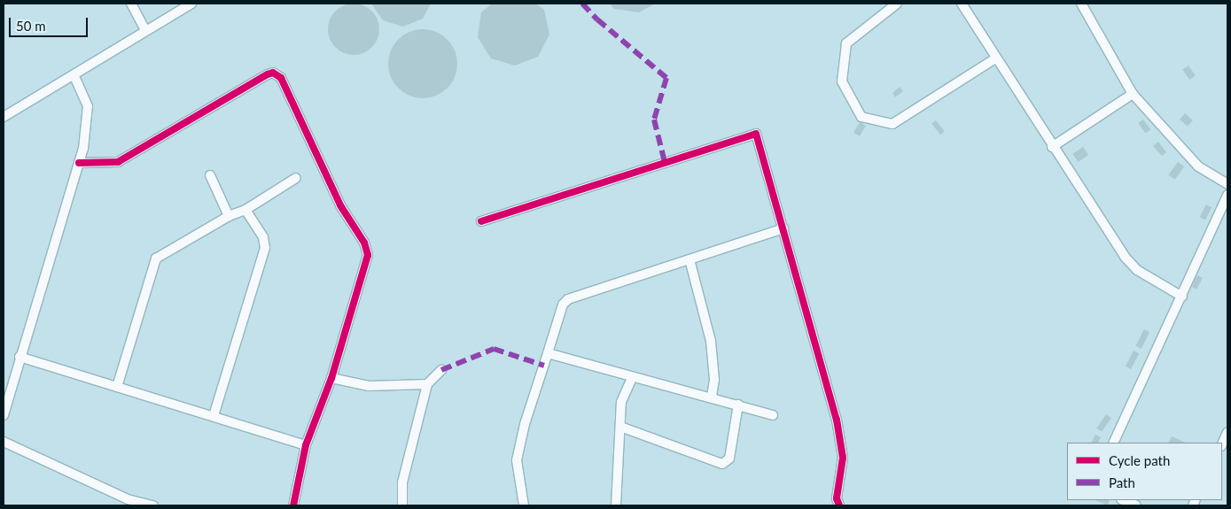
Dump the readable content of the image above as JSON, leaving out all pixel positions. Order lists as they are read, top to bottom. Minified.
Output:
{"legend":["Cycle path","Path"],"scale_bar":"50 m"}
